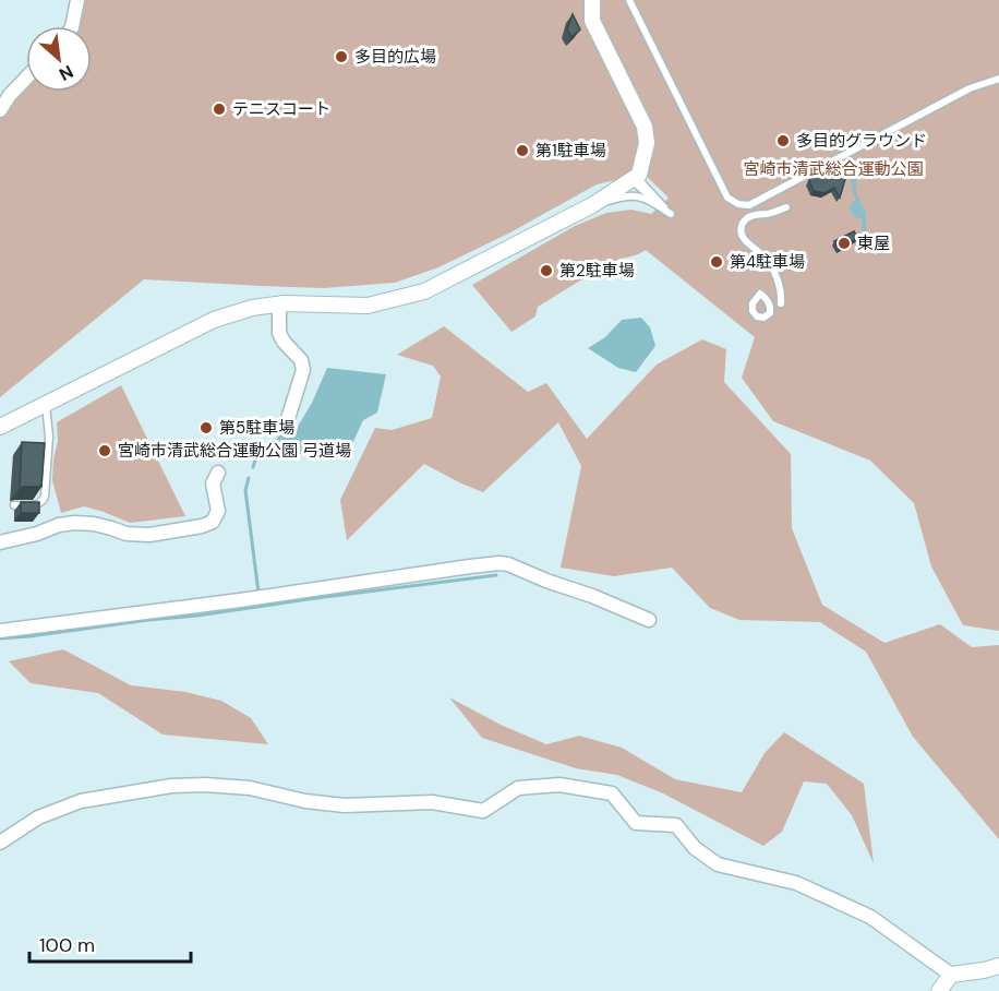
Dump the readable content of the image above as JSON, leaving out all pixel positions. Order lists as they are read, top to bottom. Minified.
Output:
{"parks":["宮崎市清武総合運動公園"],"places":["多目的広場","テニスコート","多目的グラウンド","第1駐車場","東屋","第4駐車場","第2駐車場","第5駐車場","宮崎市清武総合運動公園 弓道場"],"scale_bar":"100 m","north":"bottom right"}
